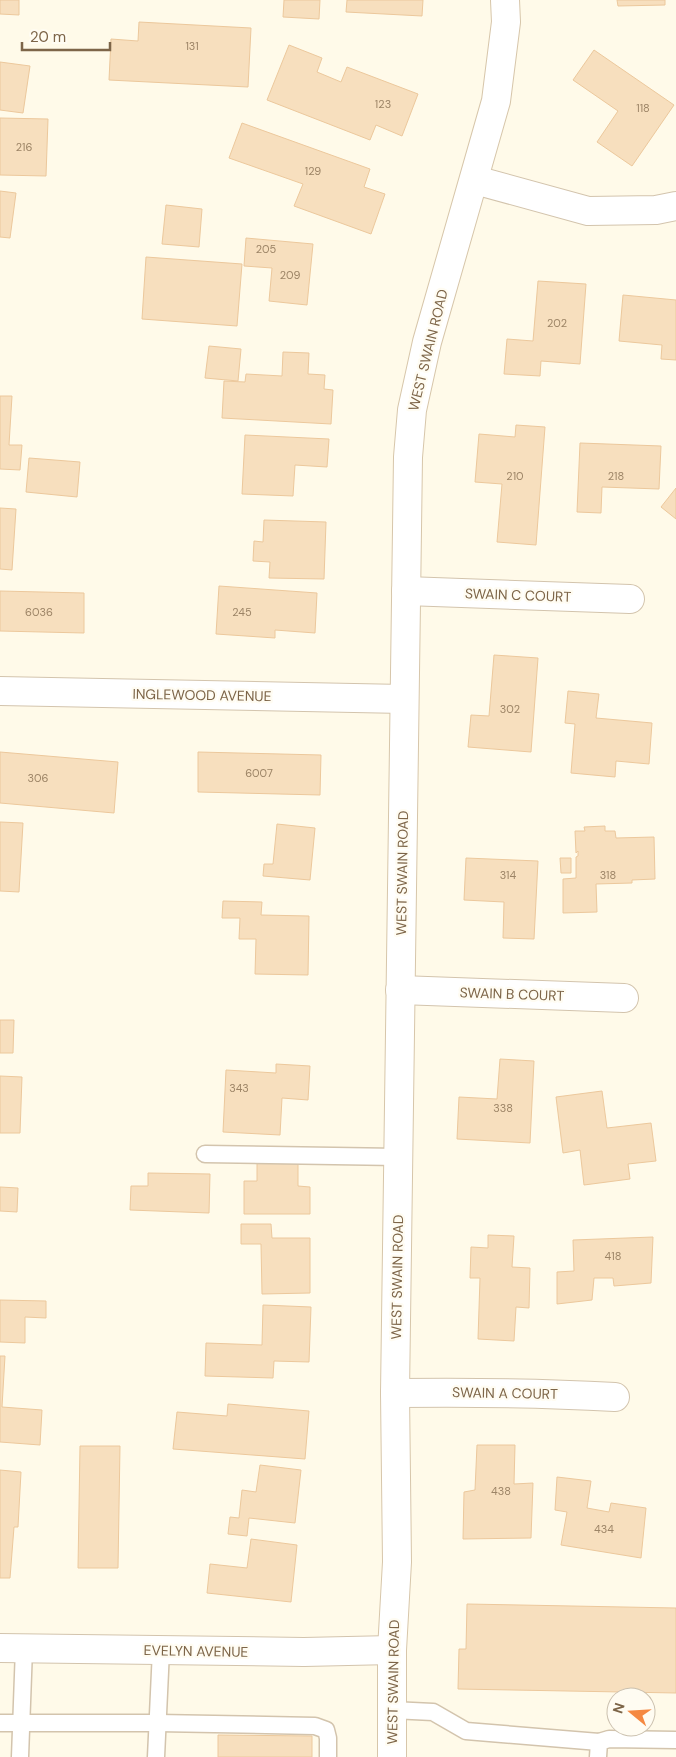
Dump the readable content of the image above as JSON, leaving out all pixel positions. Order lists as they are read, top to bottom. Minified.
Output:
{"streets":{"main road":["WEST SWAIN ROAD","SWAIN C COURT","INGLEWOOD AVENUE","SWAIN B COURT","SWAIN A COURT","EVELYN AVENUE"]},"crossings":[["WEST SWAIN ROAD","SWAIN C COURT"],["WEST SWAIN ROAD","INGLEWOOD AVENUE"],["WEST SWAIN ROAD","SWAIN B COURT"],["WEST SWAIN ROAD","SWAIN A COURT"],["WEST SWAIN ROAD","EVELYN AVENUE"]],"house_numbers":["131","123","118","216","129","205","209","202","210","218","6036","245","302","6007","306","314","318","343","338","418","438","434"],"scale_bar":"20 m","north":"left"}
